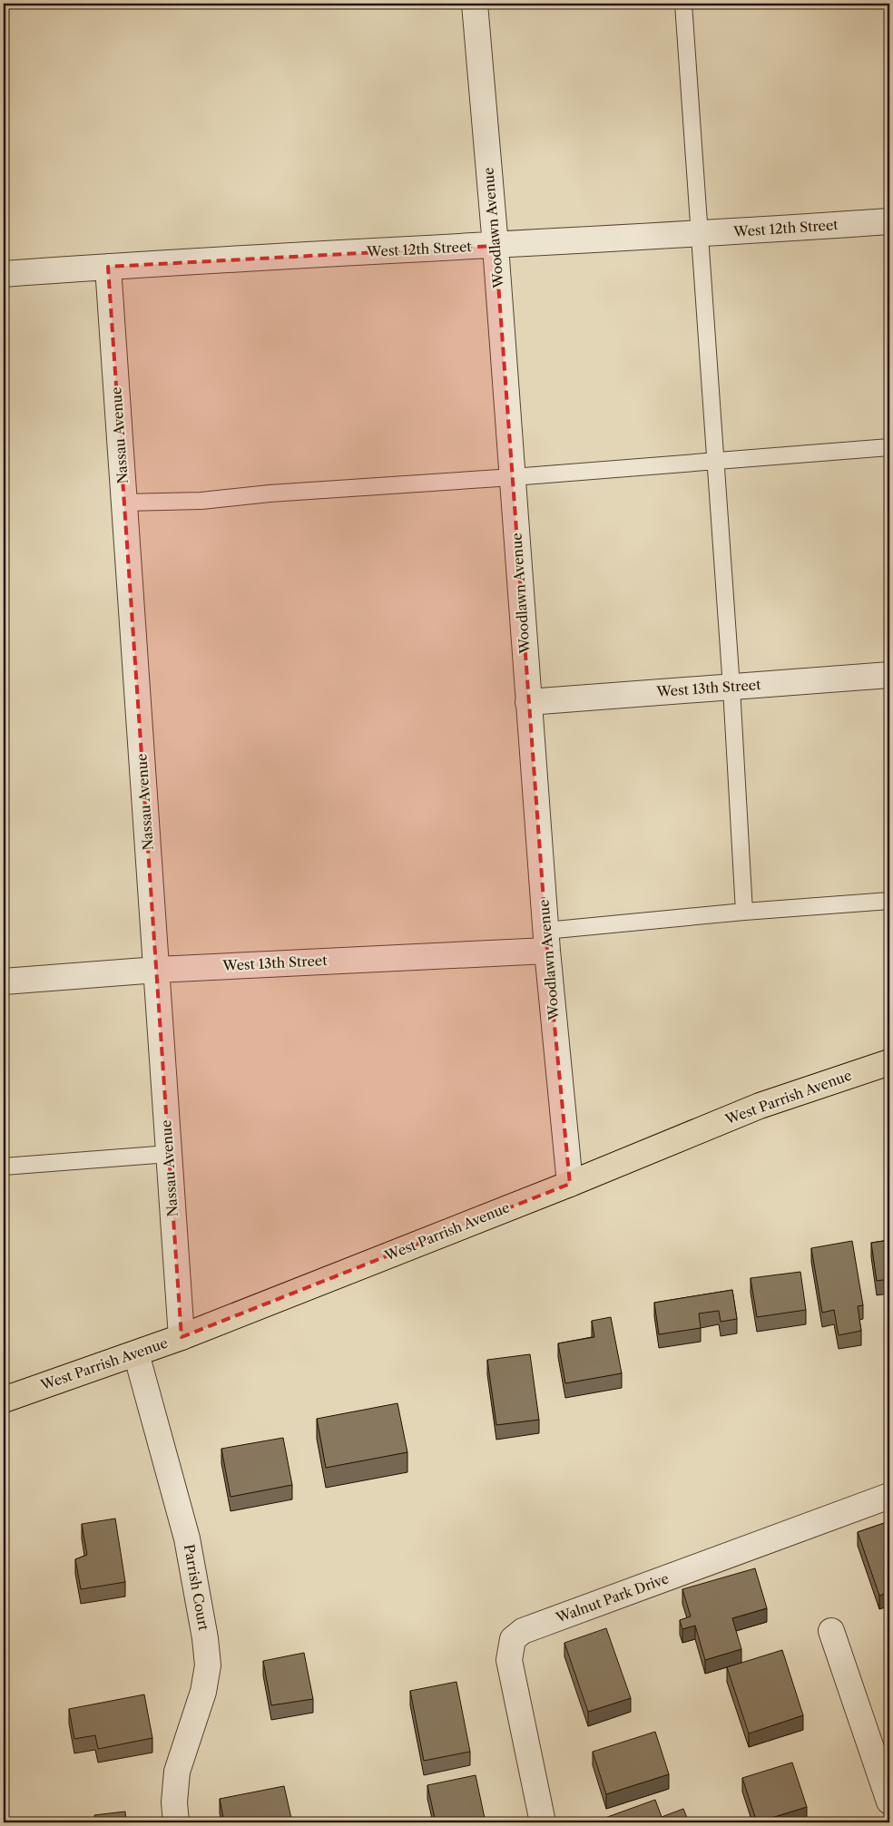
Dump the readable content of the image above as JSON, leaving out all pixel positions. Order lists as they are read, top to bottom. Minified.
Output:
{"streets":{"main road":["West Parrish Avenue"],"street":["Woodlawn Avenue","West 12th Street","Nassau Avenue","West 13th Street","Parrish Court","Walnut Park Drive"]},"crossings":[["Woodlawn Avenue","West 12th Street"],["Woodlawn Avenue","West 13th Street"],["Woodlawn Avenue","West Parrish Avenue"],["West 12th Street","Nassau Avenue"],["Nassau Avenue","West 13th Street"],["Nassau Avenue","West Parrish Avenue"],["West Parrish Avenue","Parrish Court"]]}
